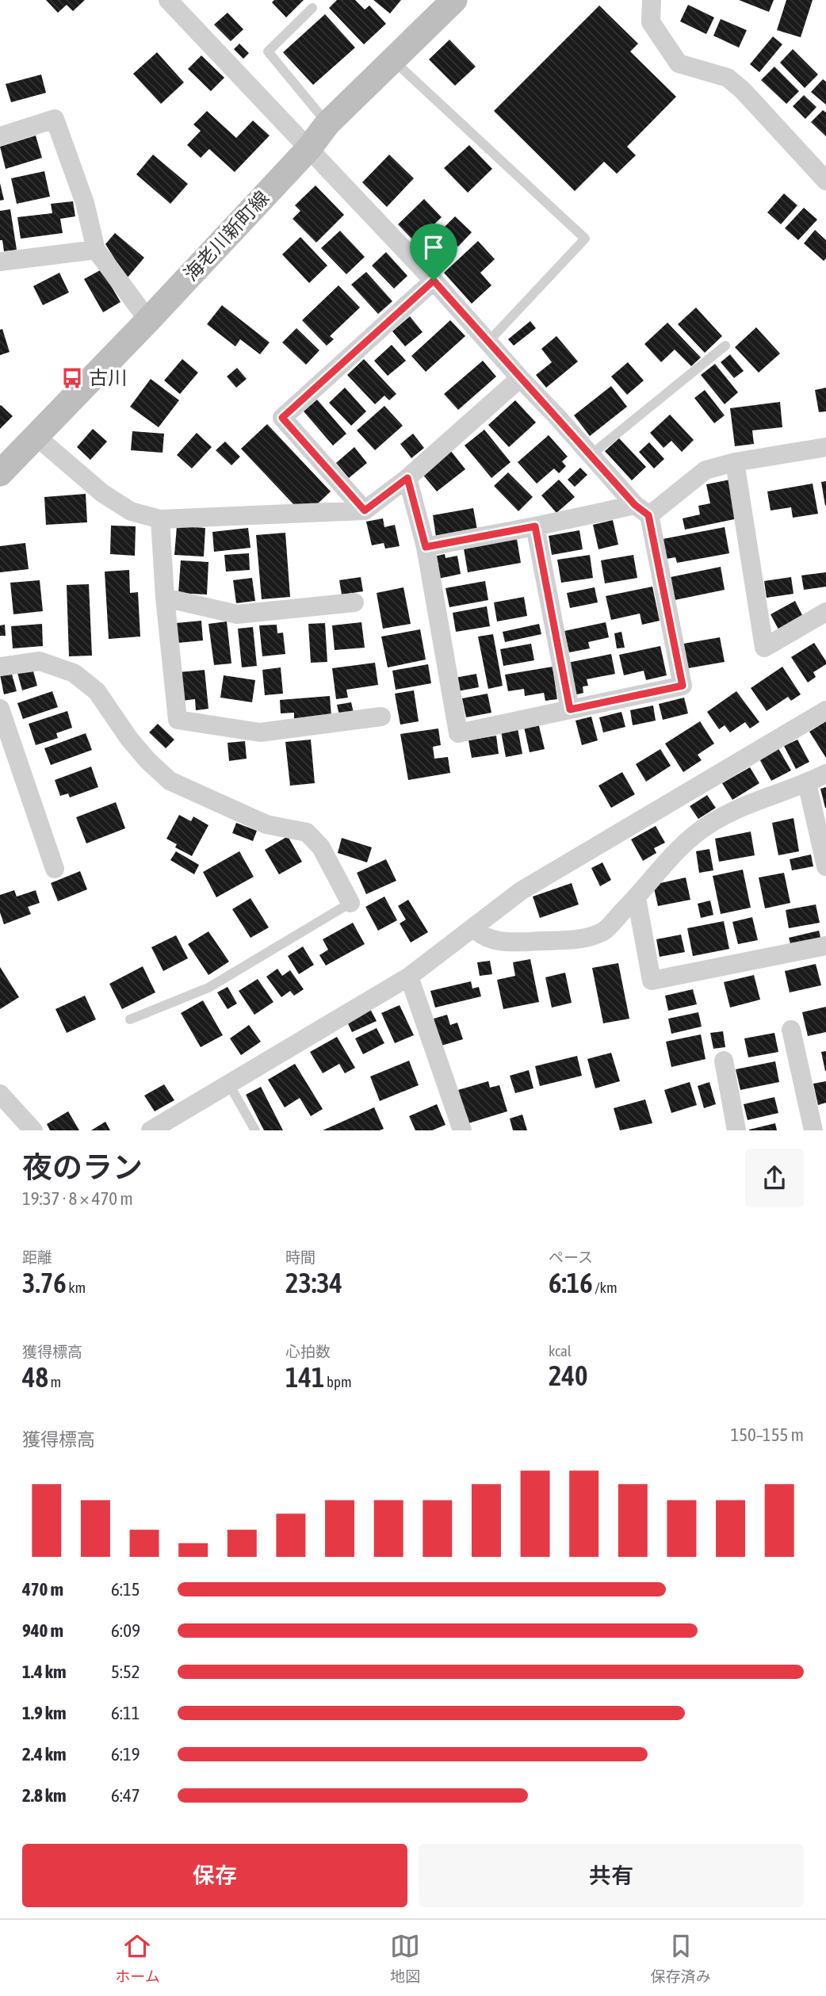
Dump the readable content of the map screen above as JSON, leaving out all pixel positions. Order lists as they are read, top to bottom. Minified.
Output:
{"streets":{"main road":["海老川新町線"]},"places":{"bus stop":["古川"]},"page":{"heading":["夜のラン","19:37 · 8 × 470 m"],"stats":[["距離","3.76 km"],["時間","23:34"],["ペース","6:16 /km"],["獲得標高","48 m"],["心拍数","141 bpm"],["kcal","240"]],"chart":["獲得標高","150–155 m"],"list":[{"name":"470 m","note":"6:15"},{"name":"940 m","note":"6:09"},{"name":"1.4 km","note":"5:52"},{"name":"1.9 km","note":"6:11"},{"name":"2.4 km","note":"6:19"},{"name":"2.8 km","note":"6:47"}],"buttons":["保存","共有"],"tabs":["ホーム","地図","保存済み"]}}
